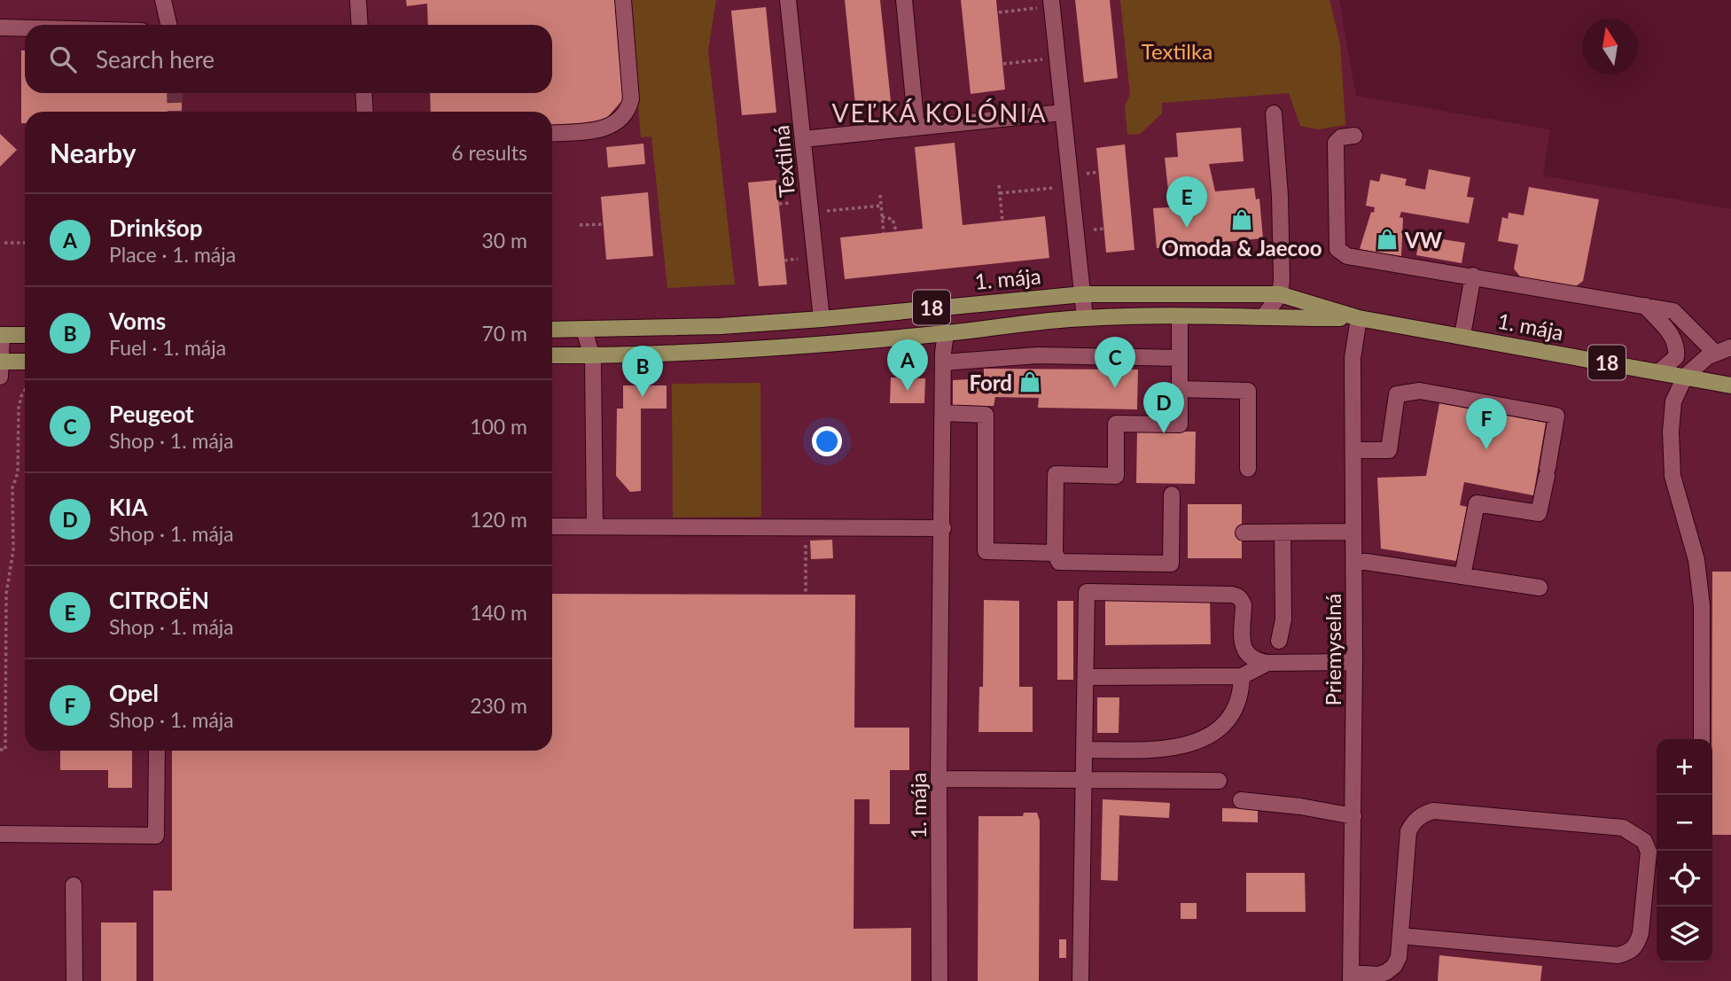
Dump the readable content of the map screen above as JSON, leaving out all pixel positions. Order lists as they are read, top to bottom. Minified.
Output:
{"streets":{"main road":["1. mája","18"],"street":["Textilná","Priemyselná"]},"crossings":[["Textilná","1. mája"],["1. mája","Priemyselná"]],"districts":["VEĽKÁ KOLÓNIA"],"parks":["Textilka"],"places":{"shop":["Omoda & Jaecoo","VW","Ford"]},"north":"top","page":{"search":"Search here","heading":["Nearby","6 results"],"pins":["E","C","A","B","D","F"],"list":[{"mark":"A","name":"Drinkšop","note":"Place · 1. mája","value":"30 m"},{"mark":"B","name":"Voms","note":"Fuel · 1. mája","value":"70 m"},{"mark":"C","name":"Peugeot","note":"Shop · 1. mája","value":"100 m"},{"mark":"D","name":"KIA","note":"Shop · 1. mája","value":"120 m"},{"mark":"E","name":"CITROËN","note":"Shop · 1. mája","value":"140 m"},{"mark":"F","name":"Opel","note":"Shop · 1. mája","value":"230 m"}],"map_buttons":["+","−"]}}
